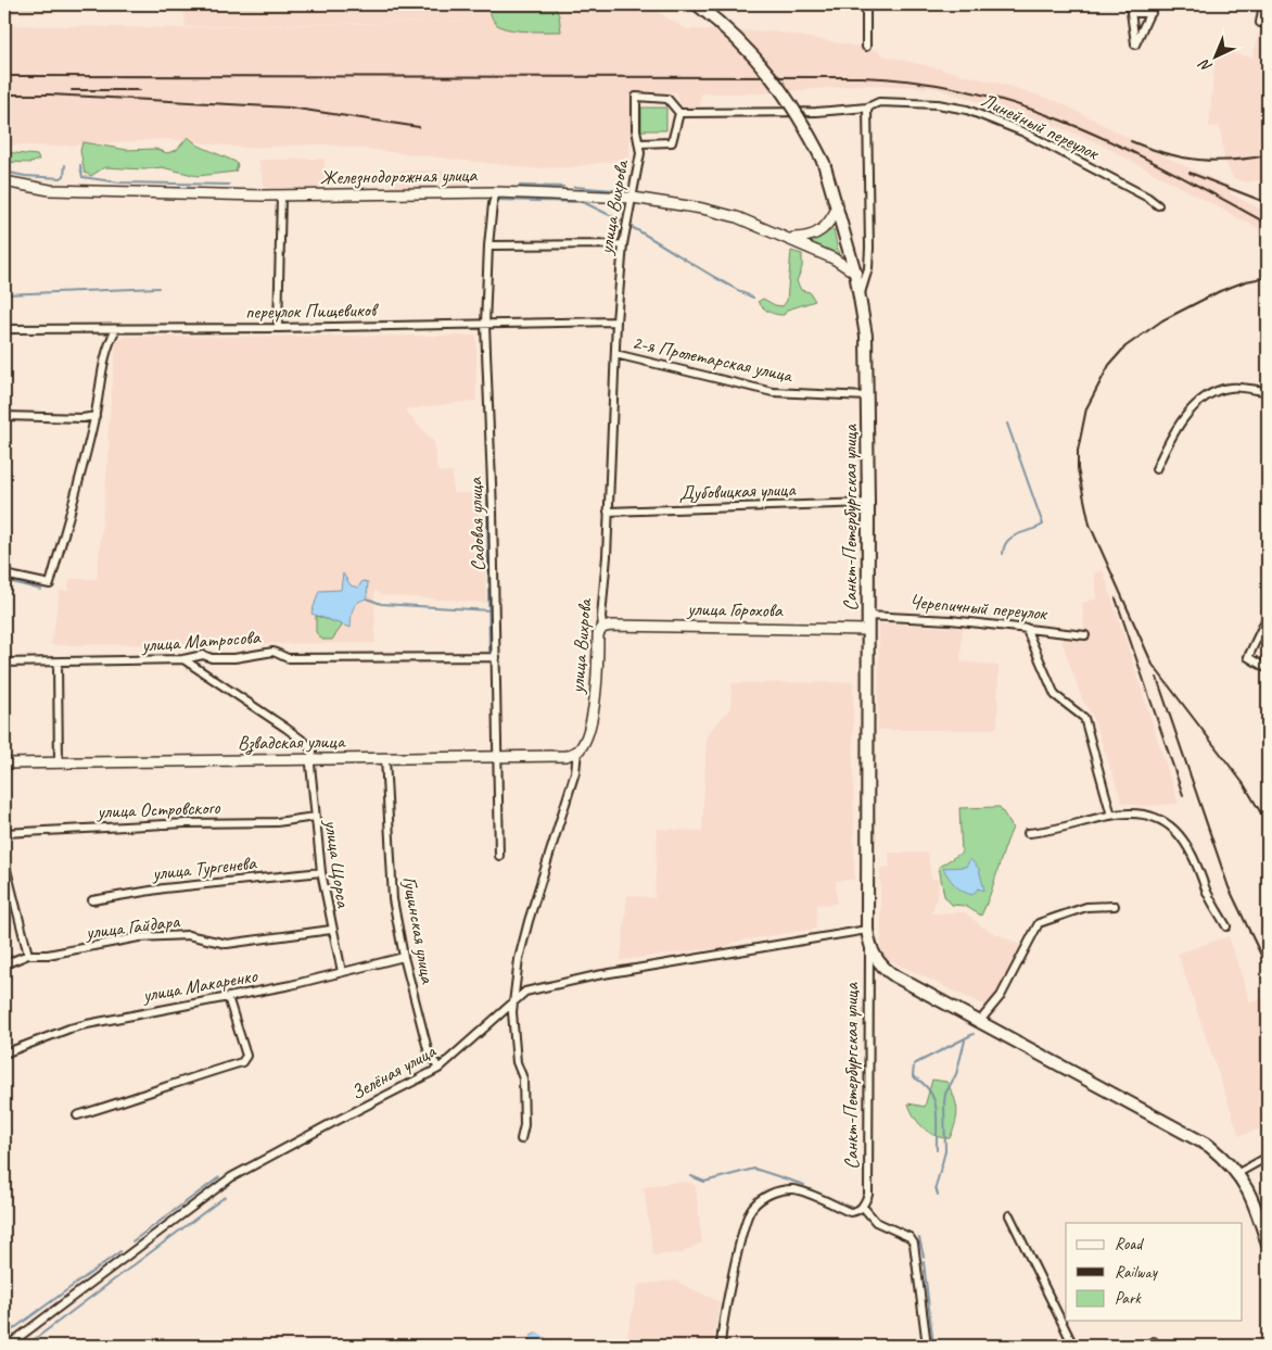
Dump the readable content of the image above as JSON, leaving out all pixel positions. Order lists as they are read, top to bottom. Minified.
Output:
{"streets":{"main road":["Санкт-Петербургская улица"],"street":["Линейный переулок","Железнодорожная улица","улица Вихрова","переулок Пищевиков","2-я Пролетарская улица","Дубовицкая улица","Садовая улица","Черепичный переулок","улица Горохова","улица Матросова","Взвадская улица","улица Островского","улица Щорса","улица Тургенева","улица Гайдара","Гущинская улица","улица Макаренко","Зелёная улица"]},"crossings":[["Линейный переулок","улица Вихрова"],["Линейный переулок","Санкт-Петербургская улица"],["Железнодорожная улица","улица Вихрова"],["Железнодорожная улица","Садовая улица"],["улица Вихрова","переулок Пищевиков"],["улица Вихрова","2-я Пролетарская улица"],["улица Вихрова","Дубовицкая улица"],["улица Вихрова","улица Горохова"],["улица Вихрова","Взвадская улица"],["улица Вихрова","Зелёная улица"],["переулок Пищевиков","Садовая улица"],["2-я Пролетарская улица","Санкт-Петербургская улица"],["Дубовицкая улица","Санкт-Петербургская улица"],["Санкт-Петербургская улица","Черепичный переулок"],["Санкт-Петербургская улица","улица Горохова"],["Санкт-Петербургская улица","Зелёная улица"],["Садовая улица","улица Матросова"],["Садовая улица","Взвадская улица"],["Взвадская улица","улица Щорса"],["Взвадская улица","Гущинская улица"],["улица Островского","улица Щорса"],["улица Щорса","улица Тургенева"],["улица Щорса","улица Гайдара"],["улица Щорса","улица Макаренко"],["Гущинская улица","улица Макаренко"],["Гущинская улица","Зелёная улица"]],"legend":["Road","Railway","Park"],"north":"bottom left"}
